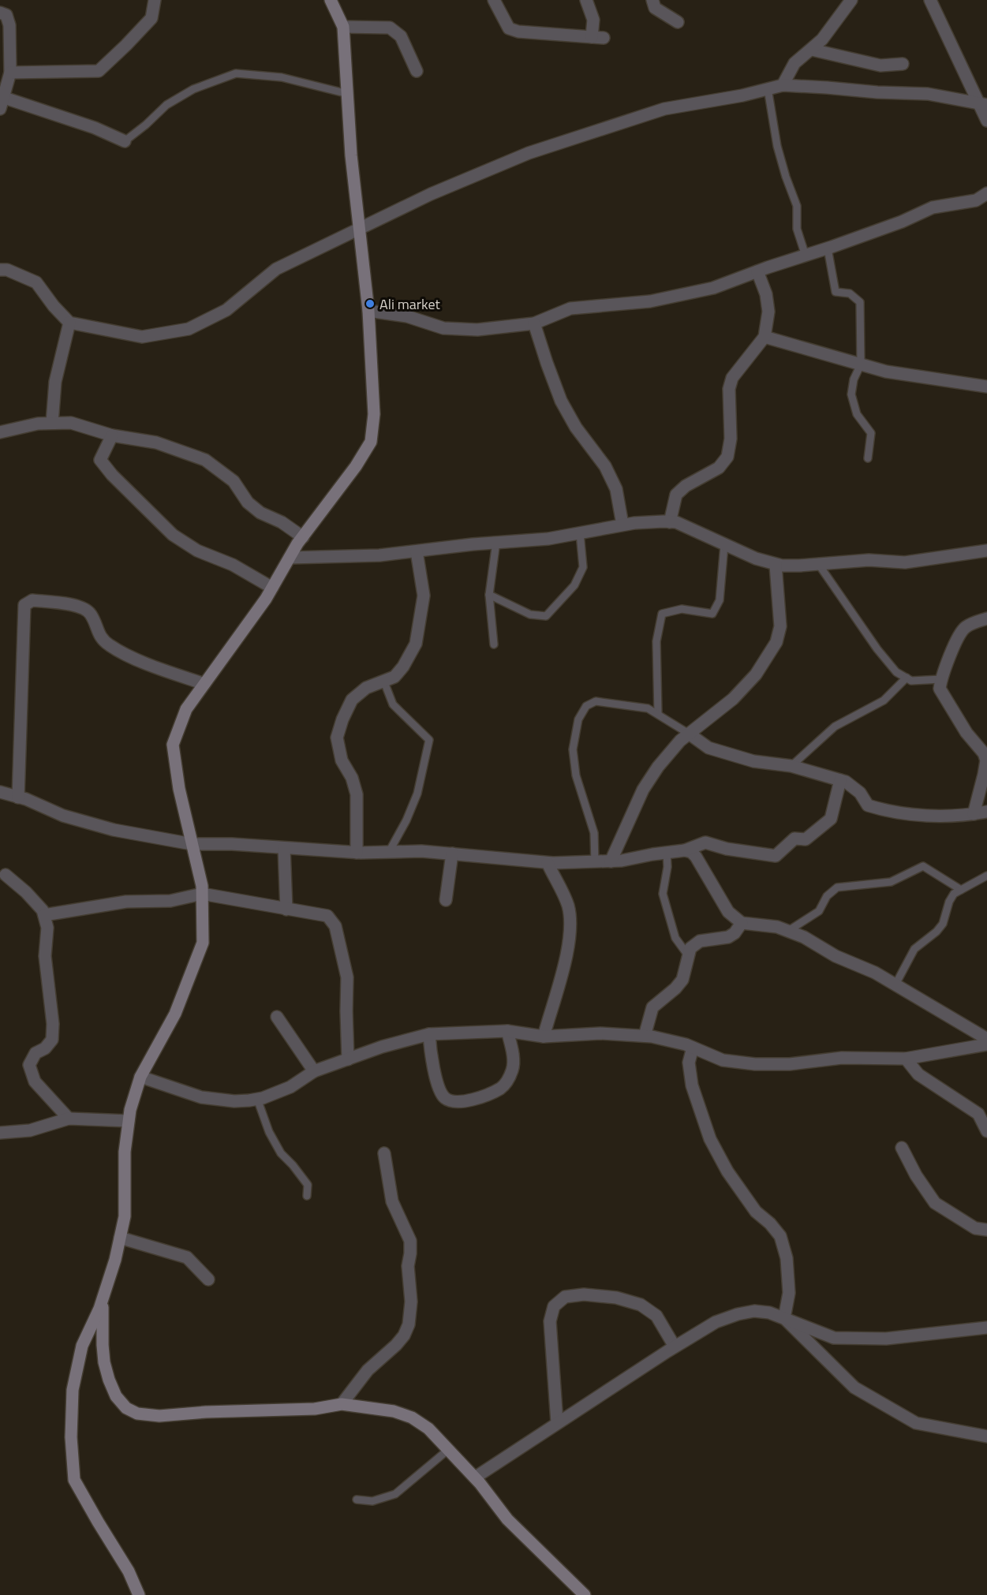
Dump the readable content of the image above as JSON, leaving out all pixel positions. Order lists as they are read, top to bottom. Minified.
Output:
{"places":["Ali market"]}
